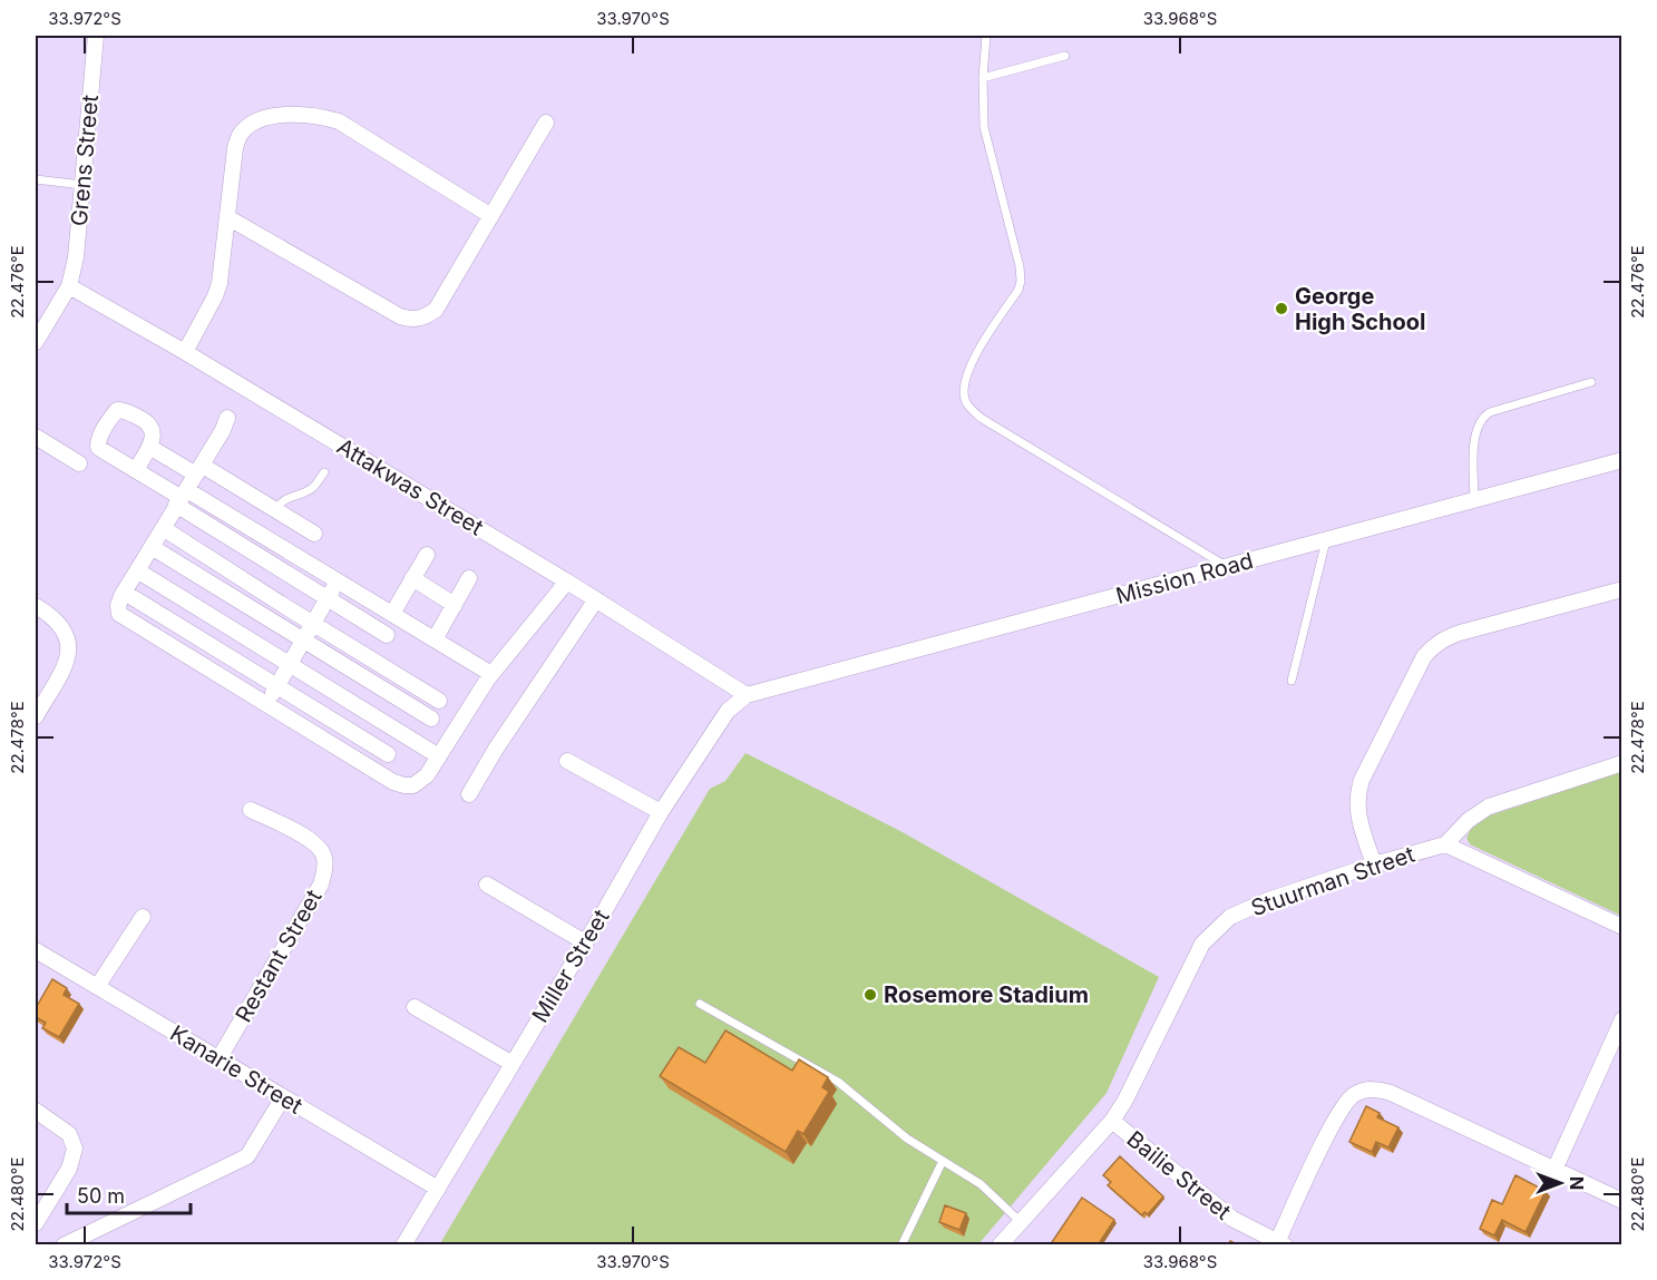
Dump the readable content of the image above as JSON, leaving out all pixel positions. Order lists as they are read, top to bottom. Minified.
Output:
{"streets":{"street":["Grens Street","Attakwas Street","Mission Road","Stuurman Street","Restant Street","Miller Street","Kanarie Street","Bailie Street"]},"crossings":[["Grens Street","Attakwas Street"],["Attakwas Street","Mission Road"],["Attakwas Street","Miller Street"],["Mission Road","Miller Street"],["Stuurman Street","Bailie Street"],["Restant Street","Kanarie Street"],["Miller Street","Kanarie Street"]],"places":["George High School","Rosemore Stadium"],"scale_bar":"50 m","north":"right","coordinates":["33.972°S","33.970°S","33.968°S","22.476°E","22.478°E","22.480°E"]}
